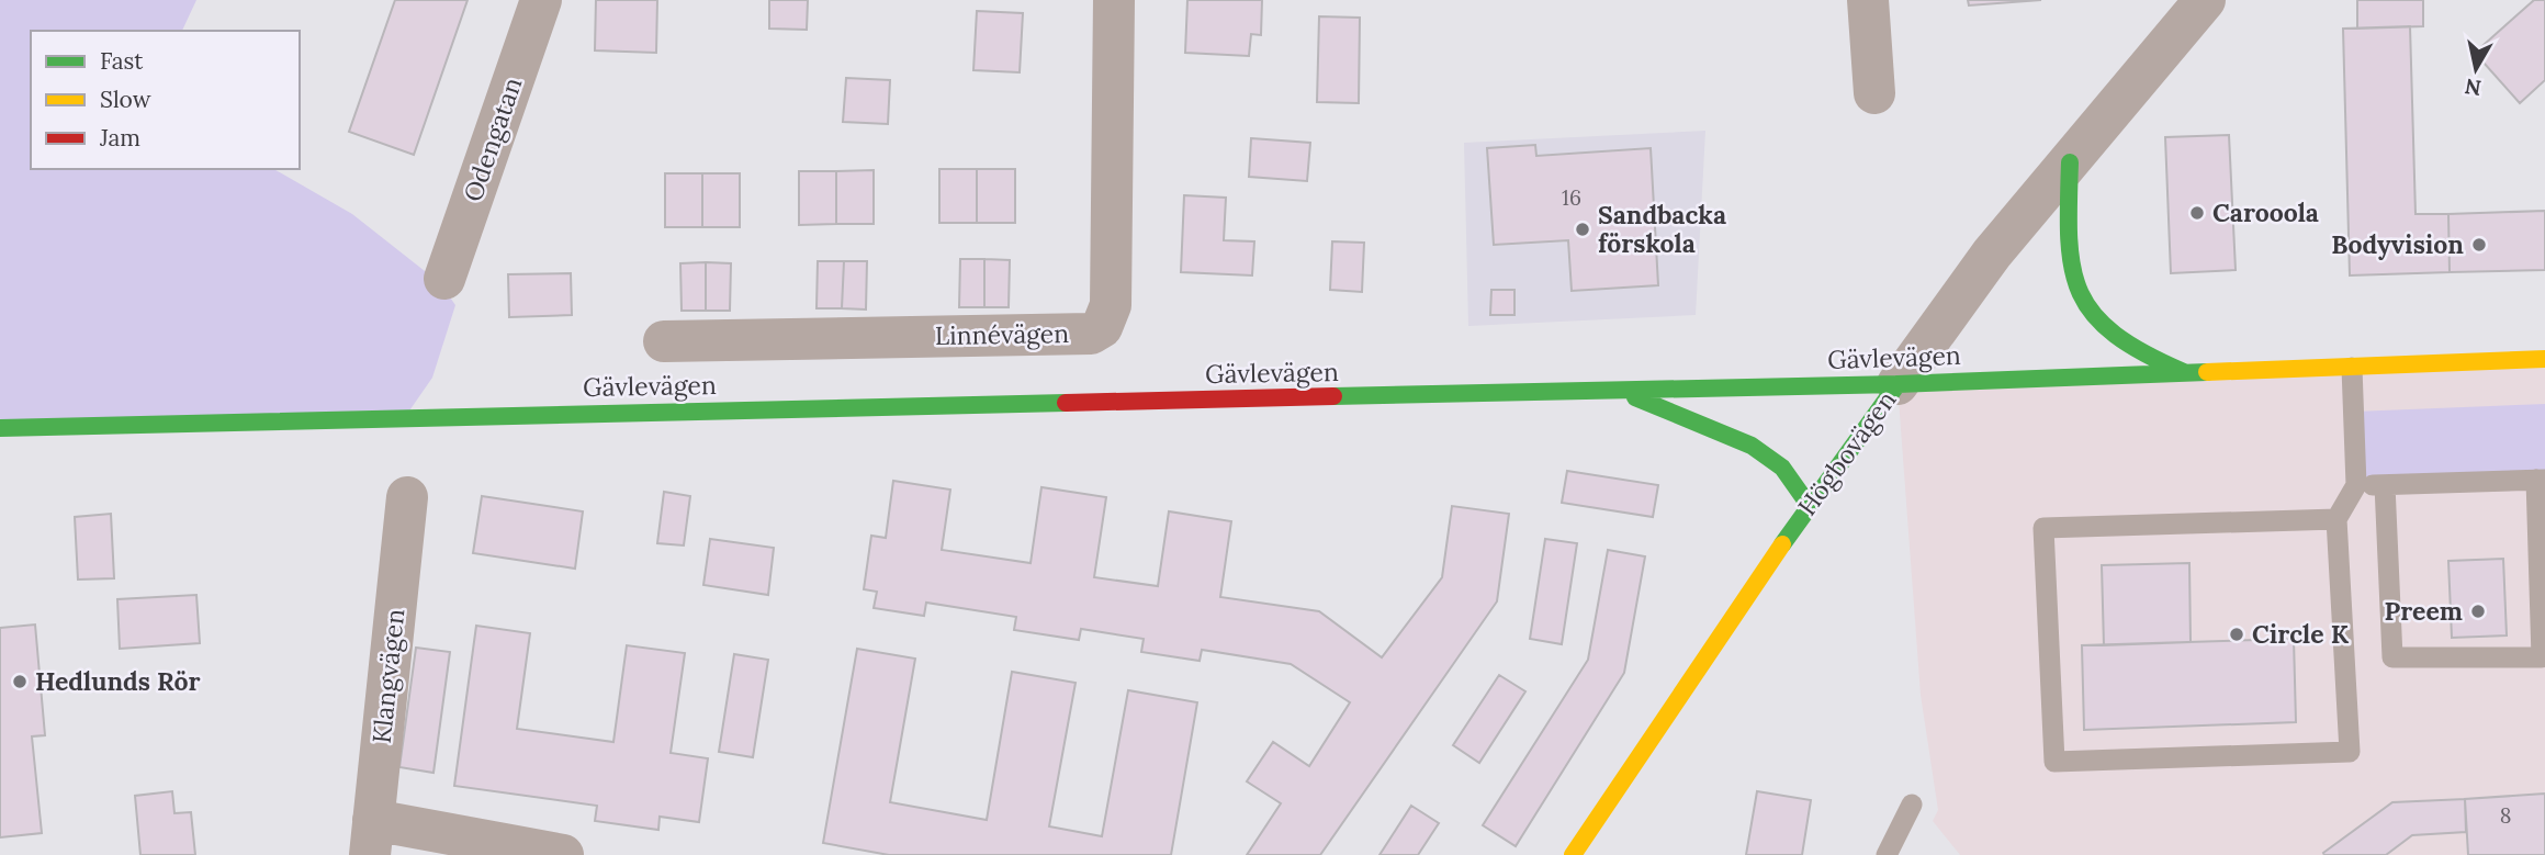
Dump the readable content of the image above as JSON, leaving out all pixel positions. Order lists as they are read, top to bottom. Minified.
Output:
{"streets":{"main road":["Gävlevägen","Högbovägen"],"street":["Odengatan","Linnévägen","Klangvägen"]},"crossings":[["Gävlevägen","Högbovägen"]],"places":["Carooola","Sandbacka förskola","Bodyvision","Preem","Circle K","Hedlunds Rör"],"house_numbers":["16","8"],"legend":["Fast","Slow","Jam"],"north":"bottom"}
